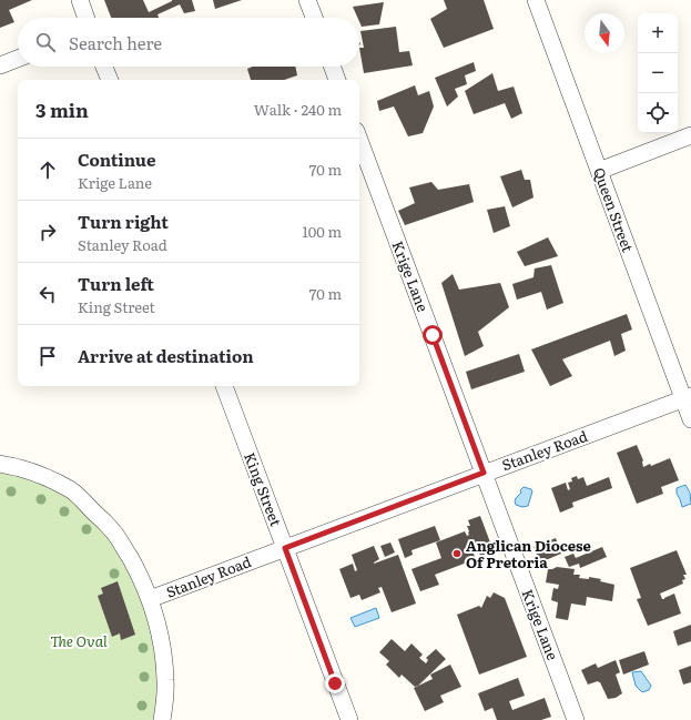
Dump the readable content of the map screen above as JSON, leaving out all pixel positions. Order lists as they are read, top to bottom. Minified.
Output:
{"streets":{"street":["Queen Street","Krige Lane","Stanley Road","King Street"]},"crossings":[["Queen Street","Stanley Road"],["Krige Lane","Stanley Road"],["Stanley Road","King Street"]],"parks":["The Oval"],"places":["Anglican Diocese Of Pretoria"],"north":"bottom","page":{"map_buttons":["+","−"],"search":"Search here","heading":["3 min","Walk · 240 m"],"list":[["Continue","Krige Lane","70 m"],["Turn right","Stanley Road","100 m"],["Turn left","King Street","70 m"],"Arrive at destination"]}}
